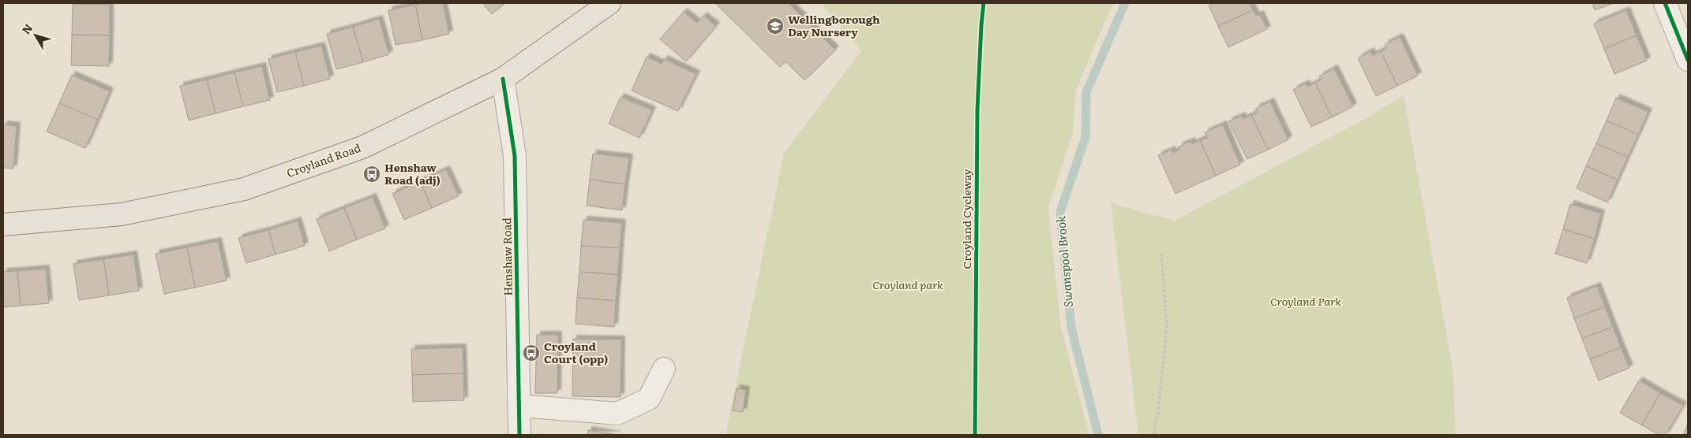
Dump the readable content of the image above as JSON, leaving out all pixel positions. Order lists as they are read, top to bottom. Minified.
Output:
{"streets":{"main road":["Croyland Road"],"street":["Henshaw Road"],"cycle path":["Croyland Cycleway"]},"crossings":[["Croyland Road","Henshaw Road"]],"water":["Swanspool Brook"],"parks":["Croyland park","Croyland Park"],"places":{"school or university":["Wellingborough Day Nursery"],"bus stop":["Henshaw Road (adj)","Croyland Court (opp)"]},"north":"top left"}
